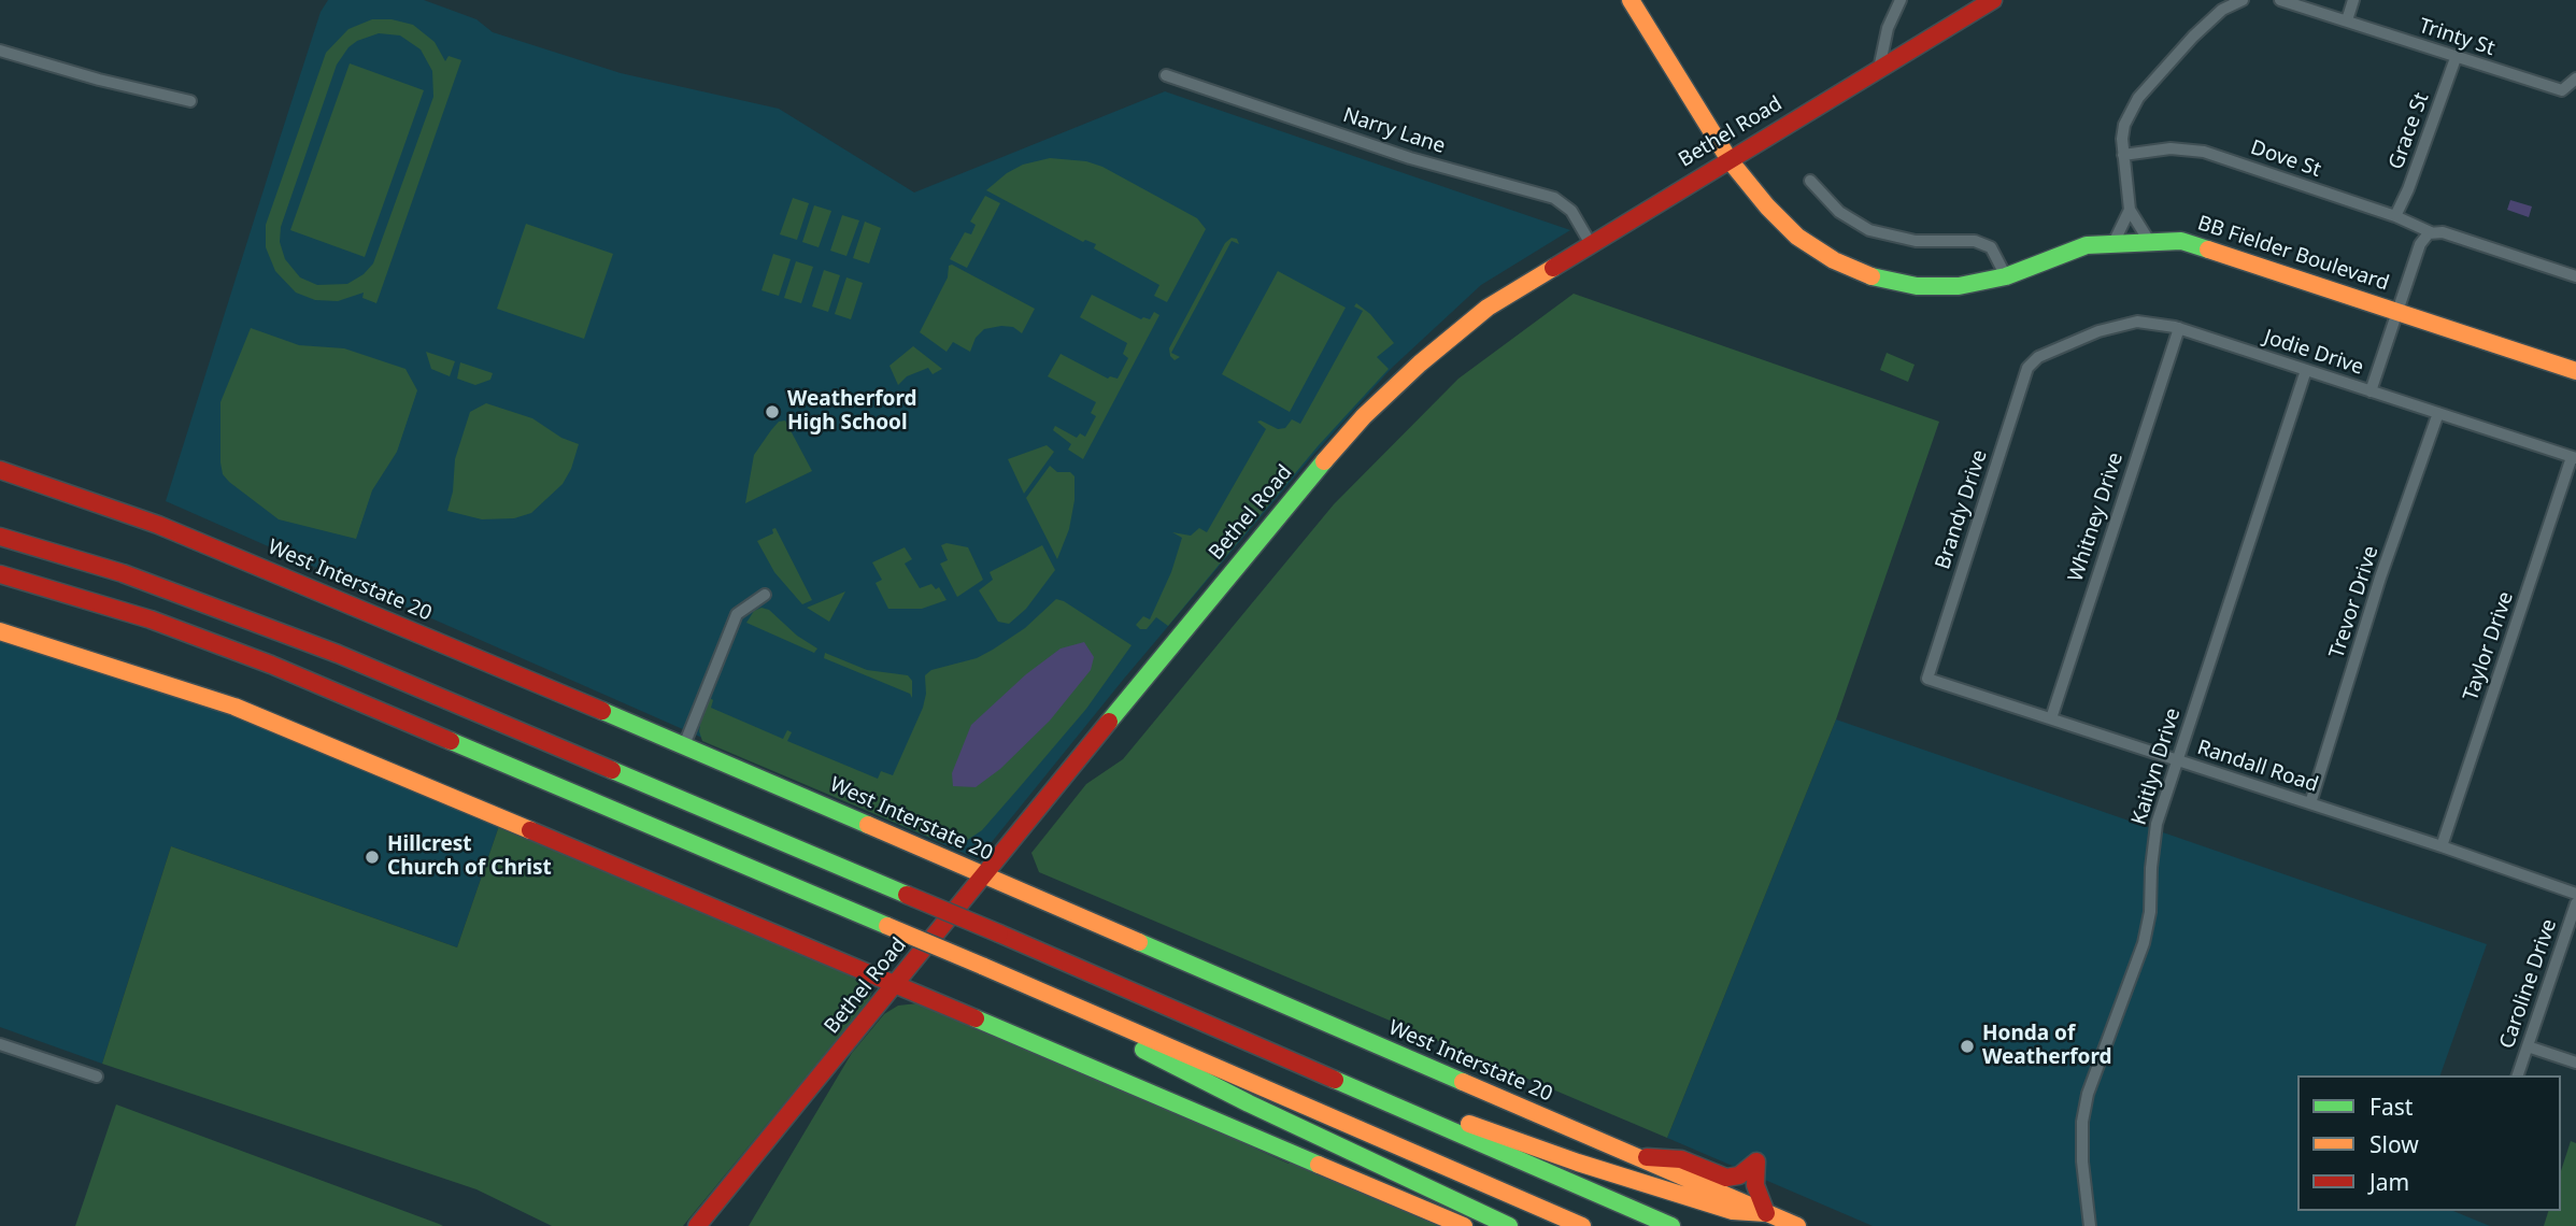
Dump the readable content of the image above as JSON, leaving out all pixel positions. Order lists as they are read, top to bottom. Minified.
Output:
{"streets":{"main road":["Bethel Road","BB Fielder Boulevard","West Interstate 20"],"street":["Trinty St","Narry Lane","Grace St","Dove St","Jodie Drive","Brandy Drive","Whitney Drive","Trevor Drive","Taylor Drive","Kaitlyn Drive","Randall Road","Caroline Drive"]},"crossings":[["Trinty St","Grace St"],["Narry Lane","Bethel Road"],["Grace St","Dove St"],["Bethel Road","BB Fielder Boulevard"],["Bethel Road","West Interstate 20"],["Jodie Drive","Brandy Drive"],["Jodie Drive","Whitney Drive"],["Jodie Drive","Trevor Drive"],["Jodie Drive","Taylor Drive"],["Jodie Drive","Kaitlyn Drive"],["Brandy Drive","Randall Road"],["Whitney Drive","Randall Road"],["Trevor Drive","Randall Road"],["Taylor Drive","Randall Road"],["Kaitlyn Drive","Randall Road"]],"places":["Weatherford High School","Hillcrest Church of Christ","Honda of Weatherford"],"legend":["Fast","Slow","Jam"]}
